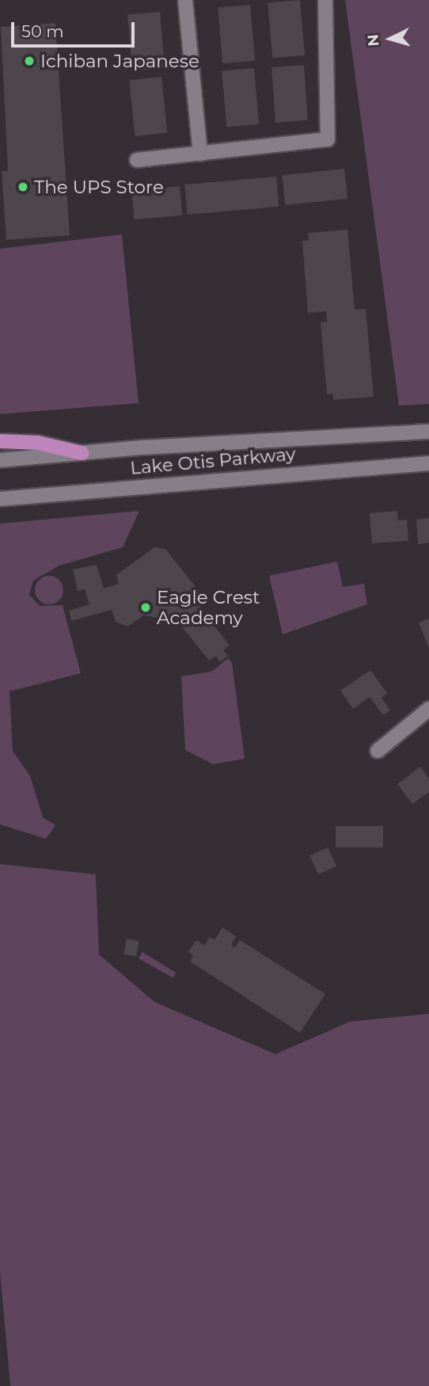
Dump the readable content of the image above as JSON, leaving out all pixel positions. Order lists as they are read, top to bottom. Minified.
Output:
{"streets":{"main road":["Lake Otis Parkway"]},"places":["Ichiban Japanese","The UPS Store","Eagle Crest Academy"],"scale_bar":"50 m","north":"left"}
